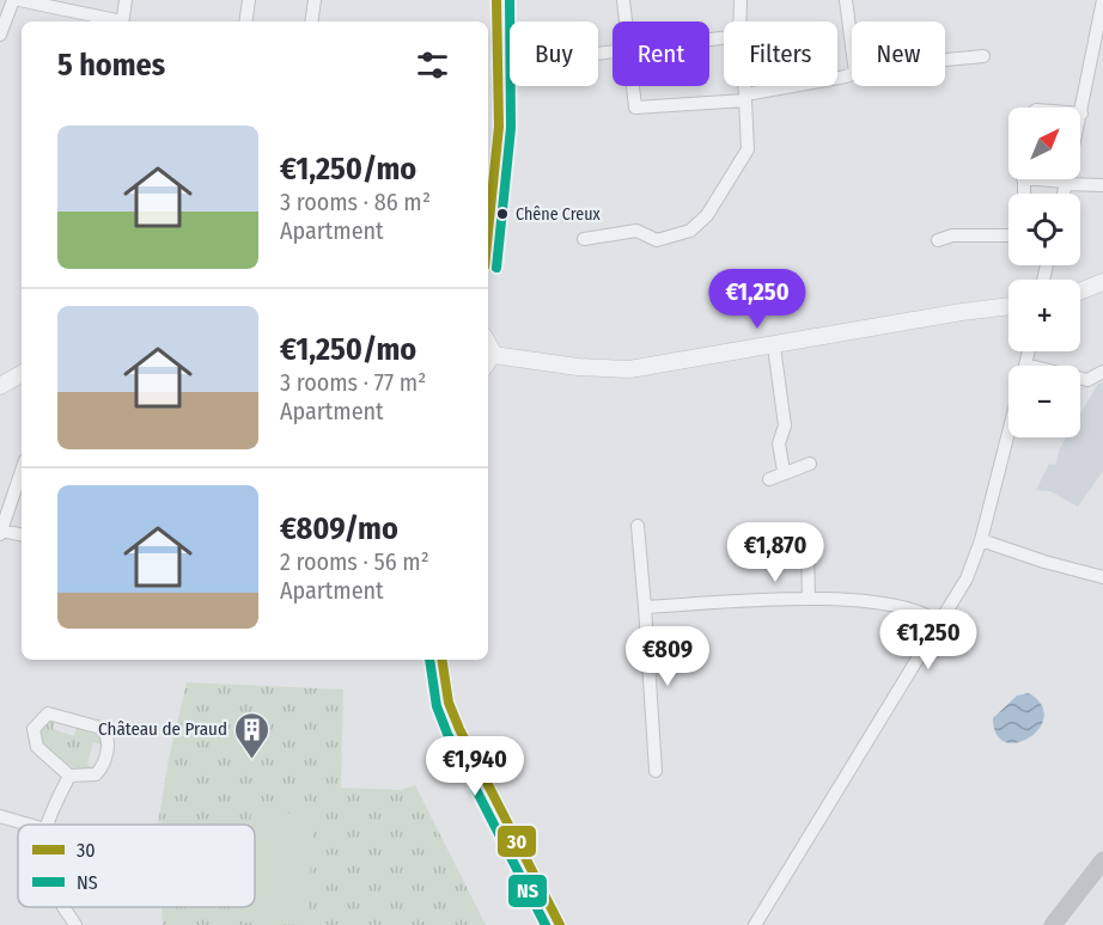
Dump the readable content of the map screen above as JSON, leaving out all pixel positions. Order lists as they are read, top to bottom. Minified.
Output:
{"places":{"other":["Chêne Creux"],"building":["Château de Praud"]},"lines":["transit line 30","transit line NS"],"legend":["30","NS"],"north":"top right","page":{"chip":["Buy","Rent","Filters","New"],"heading":"5 homes","map_buttons":["+","−"],"list":[{"name":"€1,250/mo","note":"3 rooms · 86 m² · Apartment"},{"name":"€1,250/mo","note":"3 rooms · 77 m² · Apartment"},{"name":"€809/mo","note":"2 rooms · 56 m² · Apartment"}],"price":["€1,250","€1,870","€1,250","€809","€1,940"]}}
